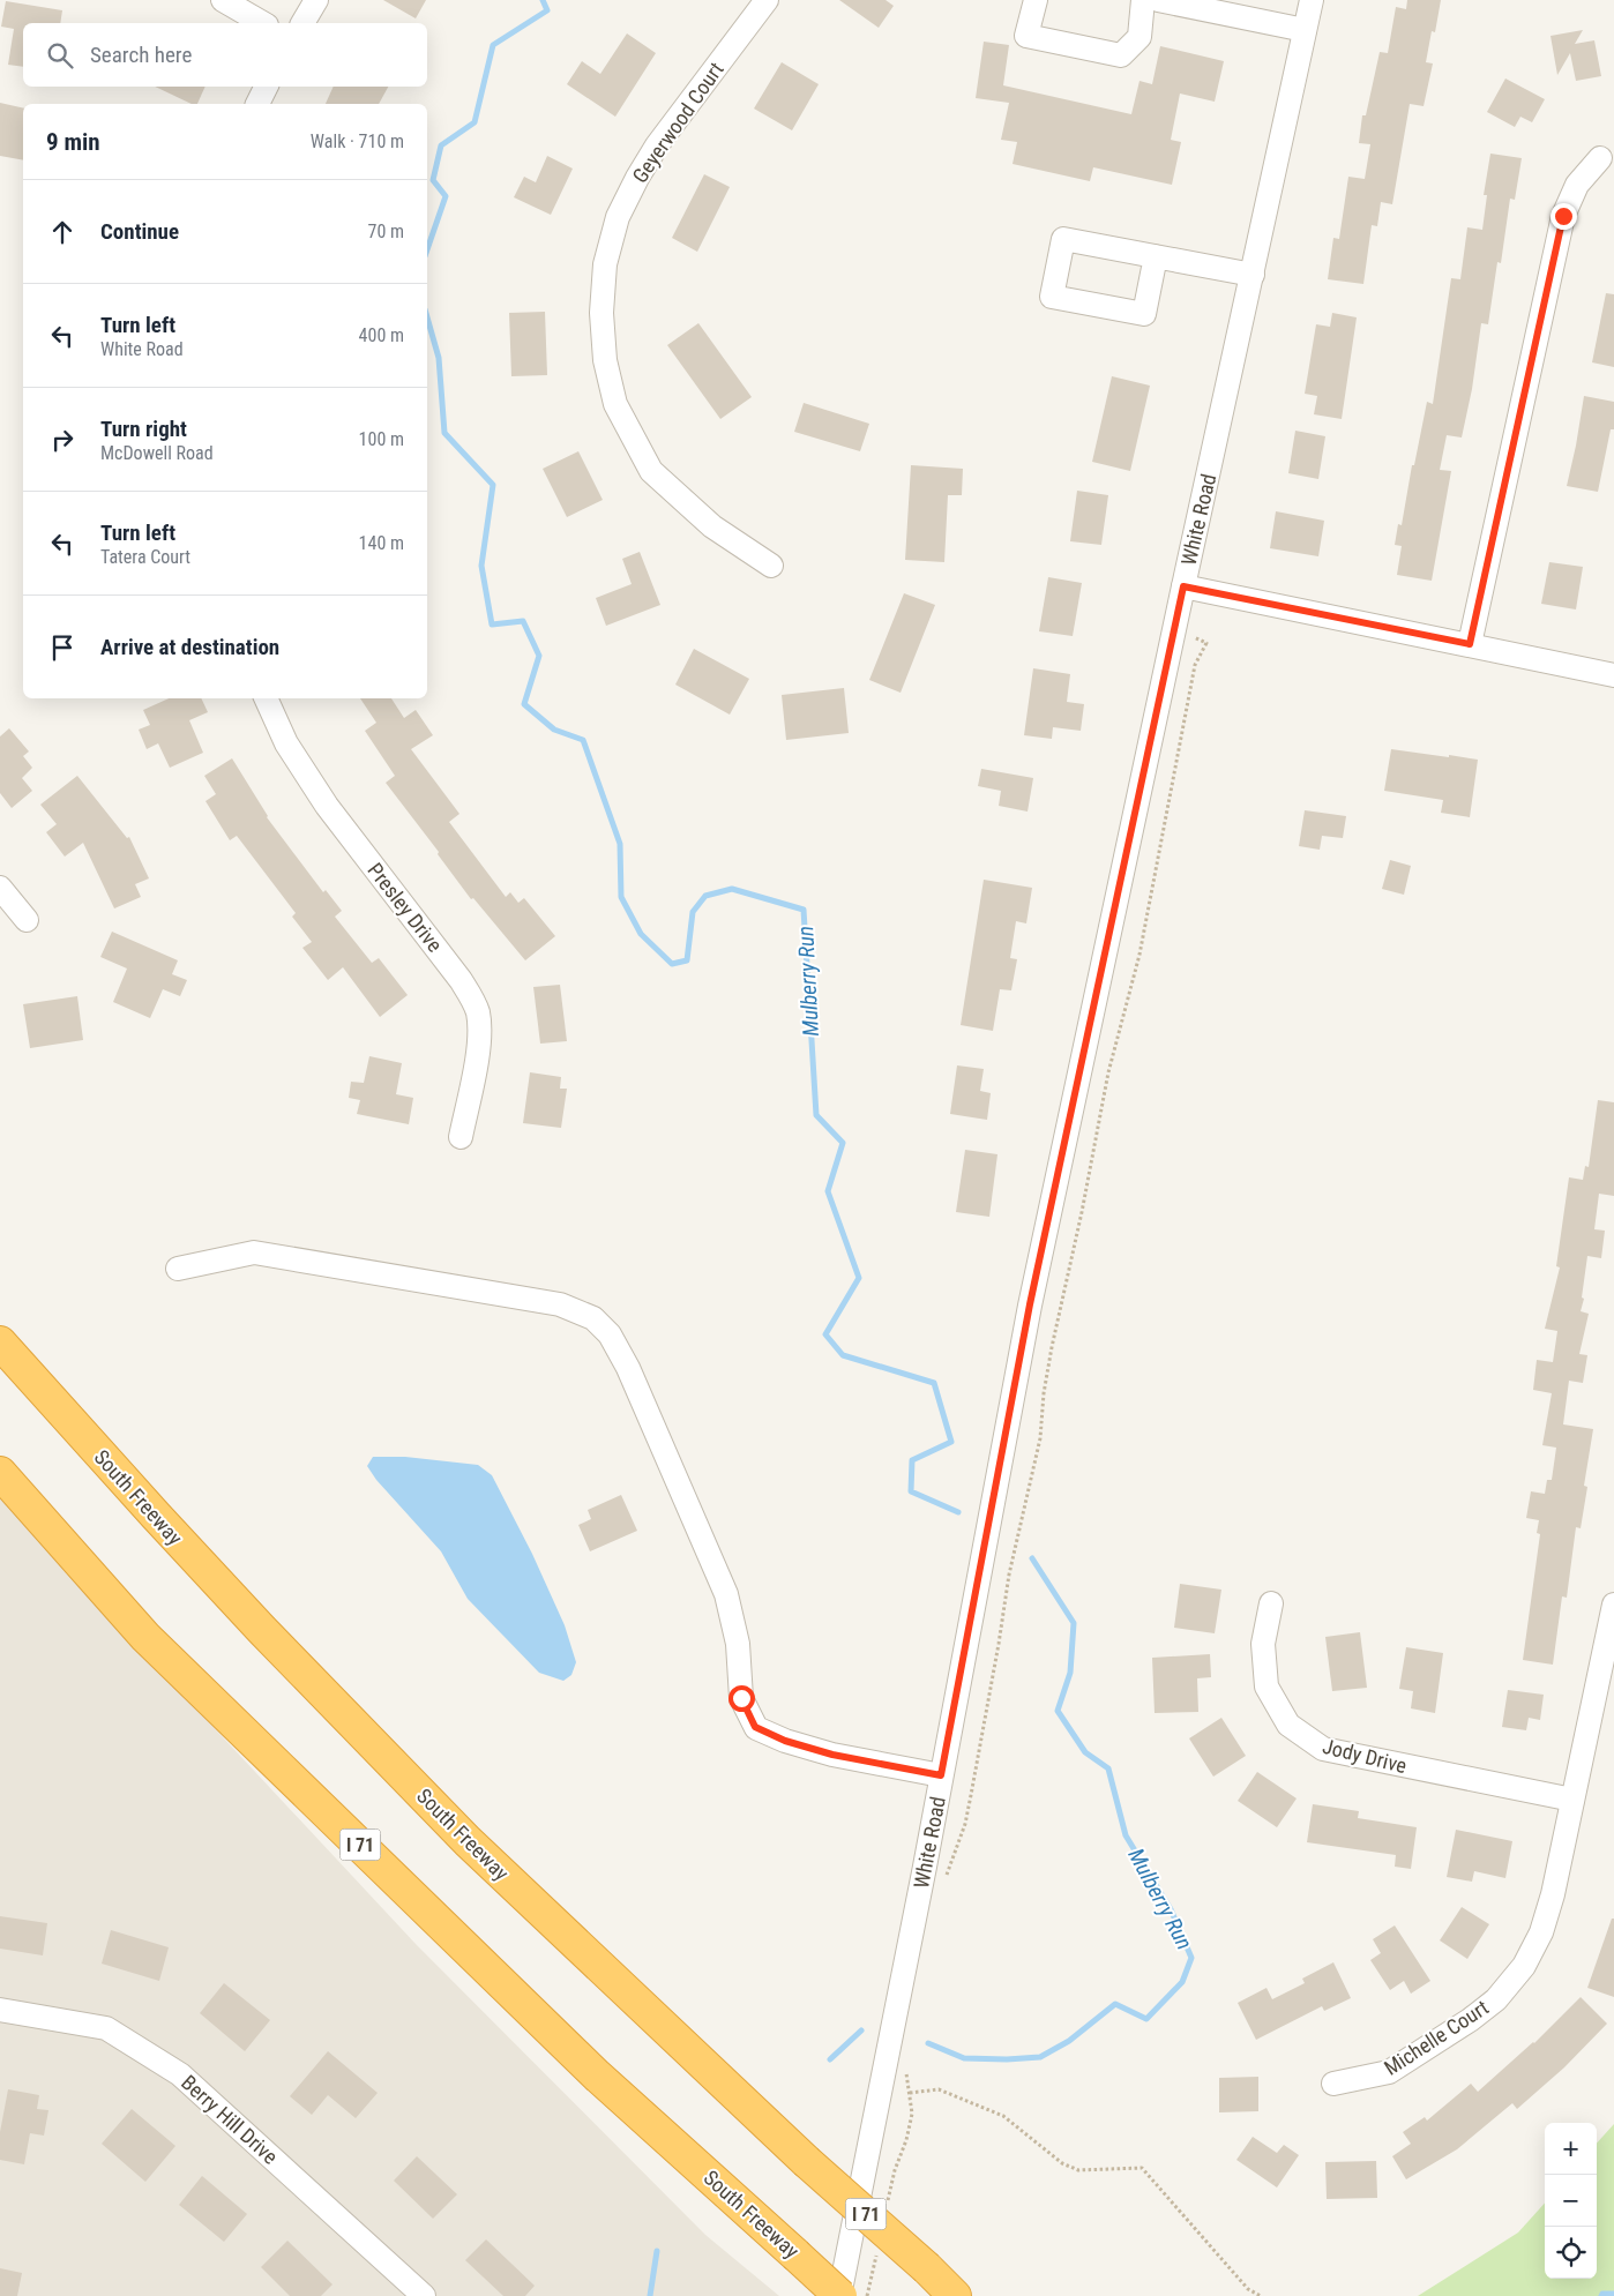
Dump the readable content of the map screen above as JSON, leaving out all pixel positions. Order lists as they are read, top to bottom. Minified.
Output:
{"streets":{"highway":["South Freeway","I 71"],"street":["Geyerwood Court","White Road","Presley Drive","Jody Drive","Michelle Court","Berry Hill Drive"]},"crossings":[["White Road","South Freeway"],["Jody Drive","Michelle Court"]],"water":["Mulberry Run"],"page":{"search":"Search here","heading":["9 min","Walk · 710 m"],"list":[["Continue","70 m"],["Turn left","White Road","400 m"],["Turn right","McDowell Road","100 m"],["Turn left","Tatera Court","140 m"],"Arrive at destination"],"map_buttons":["+","−"]}}
